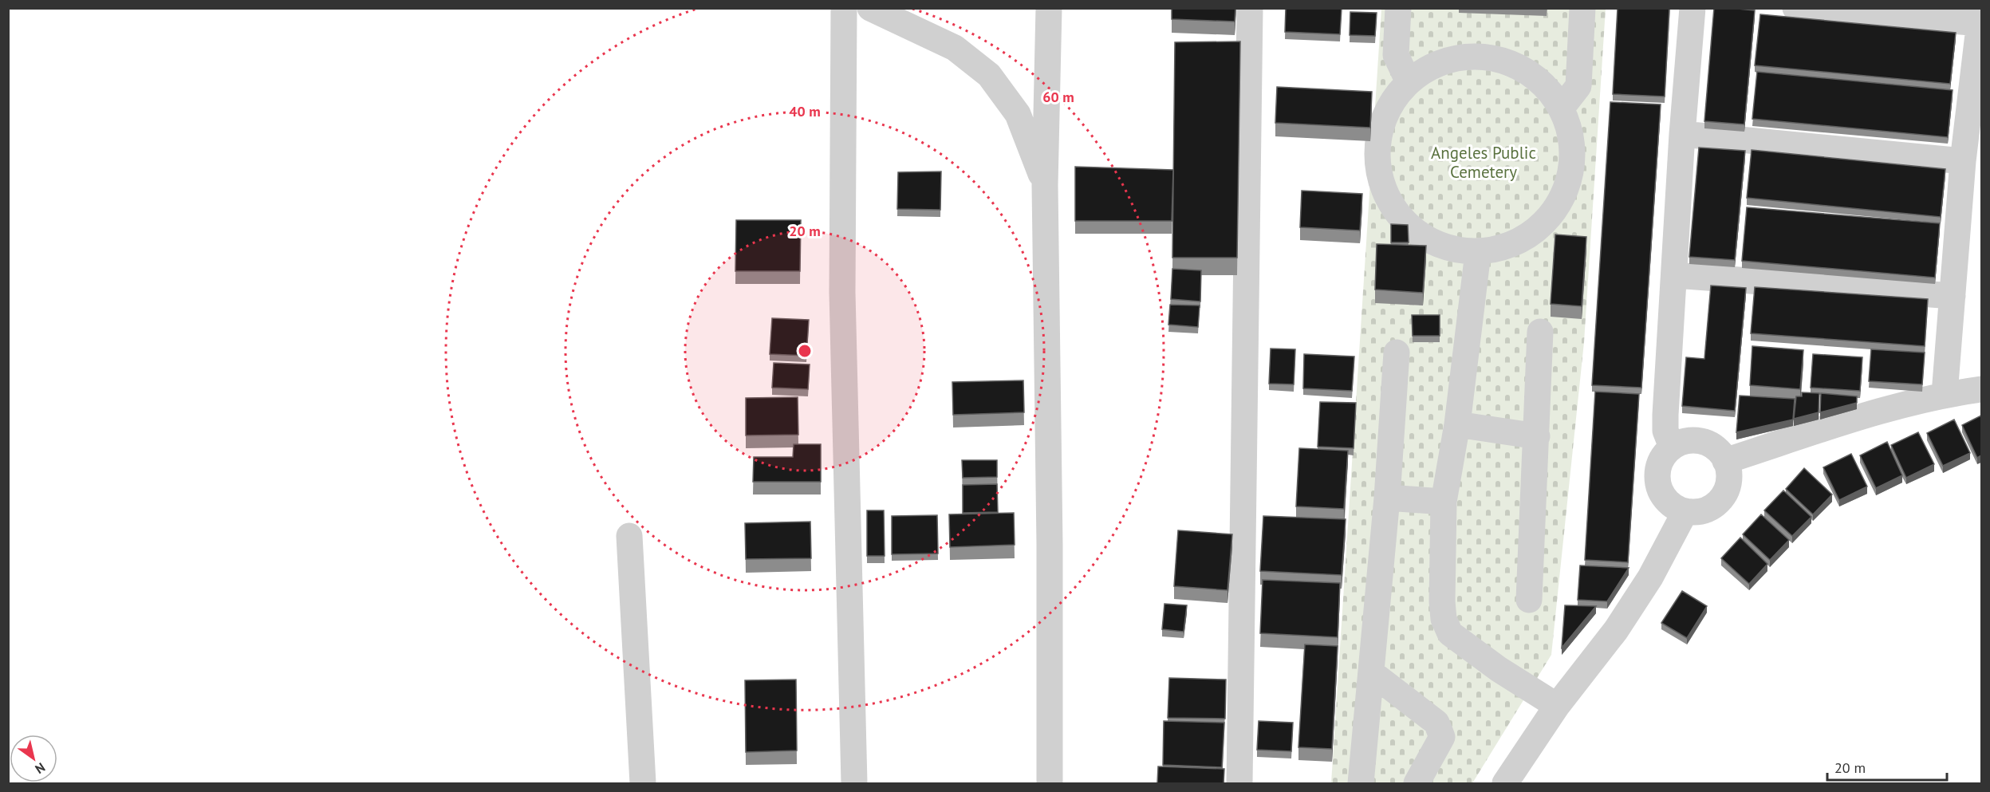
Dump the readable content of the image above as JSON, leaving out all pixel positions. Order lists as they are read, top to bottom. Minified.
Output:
{"parks":["Angeles Public Cemetery"],"scale_bar":"20 m","north":"bottom right","rings":["60 m","40 m","20 m"]}
